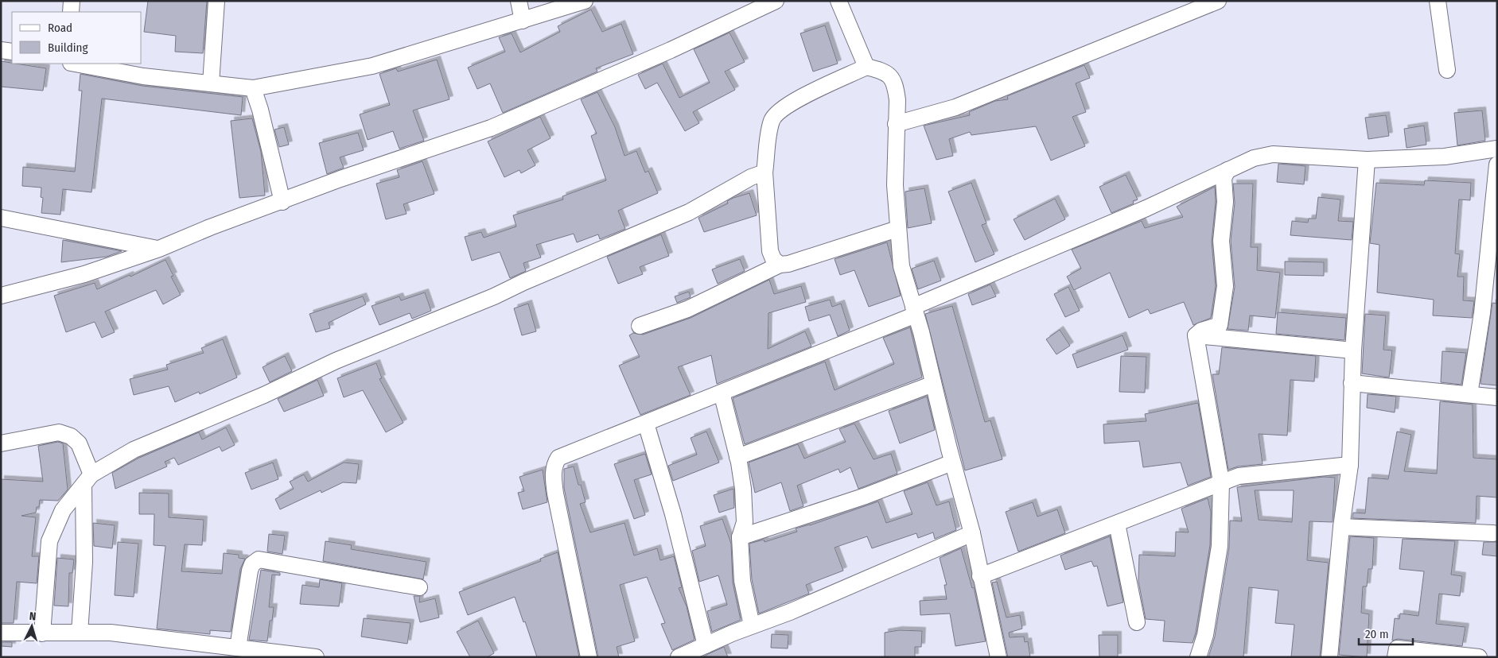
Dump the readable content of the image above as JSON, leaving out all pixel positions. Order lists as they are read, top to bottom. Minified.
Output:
{"legend":["Road","Building"],"scale_bar":"20 m","north":"top"}
